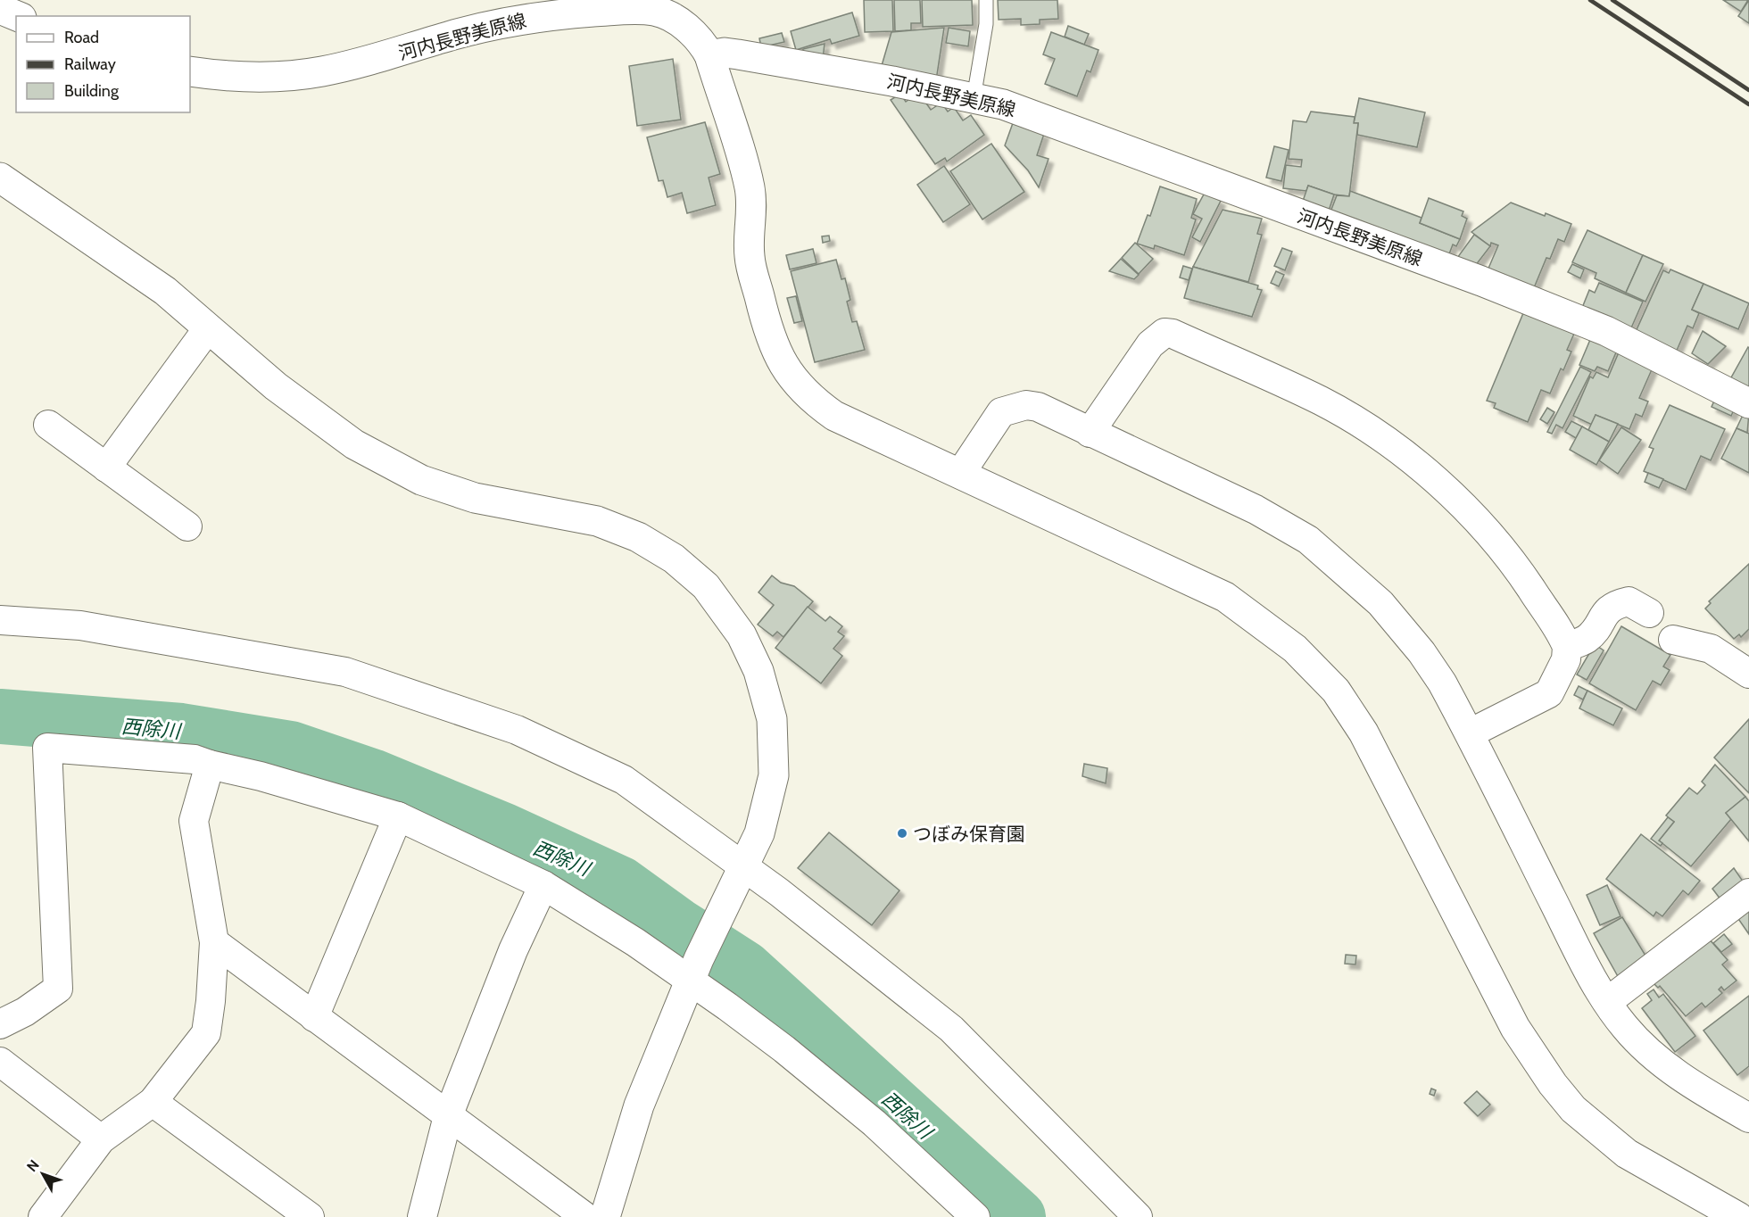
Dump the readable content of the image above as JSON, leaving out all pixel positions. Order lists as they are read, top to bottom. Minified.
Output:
{"streets":{"street":["河内長野美原線"]},"water":["西除川"],"places":["つぼみ保育園"],"legend":["Road","Railway","Building"],"north":"top left"}
